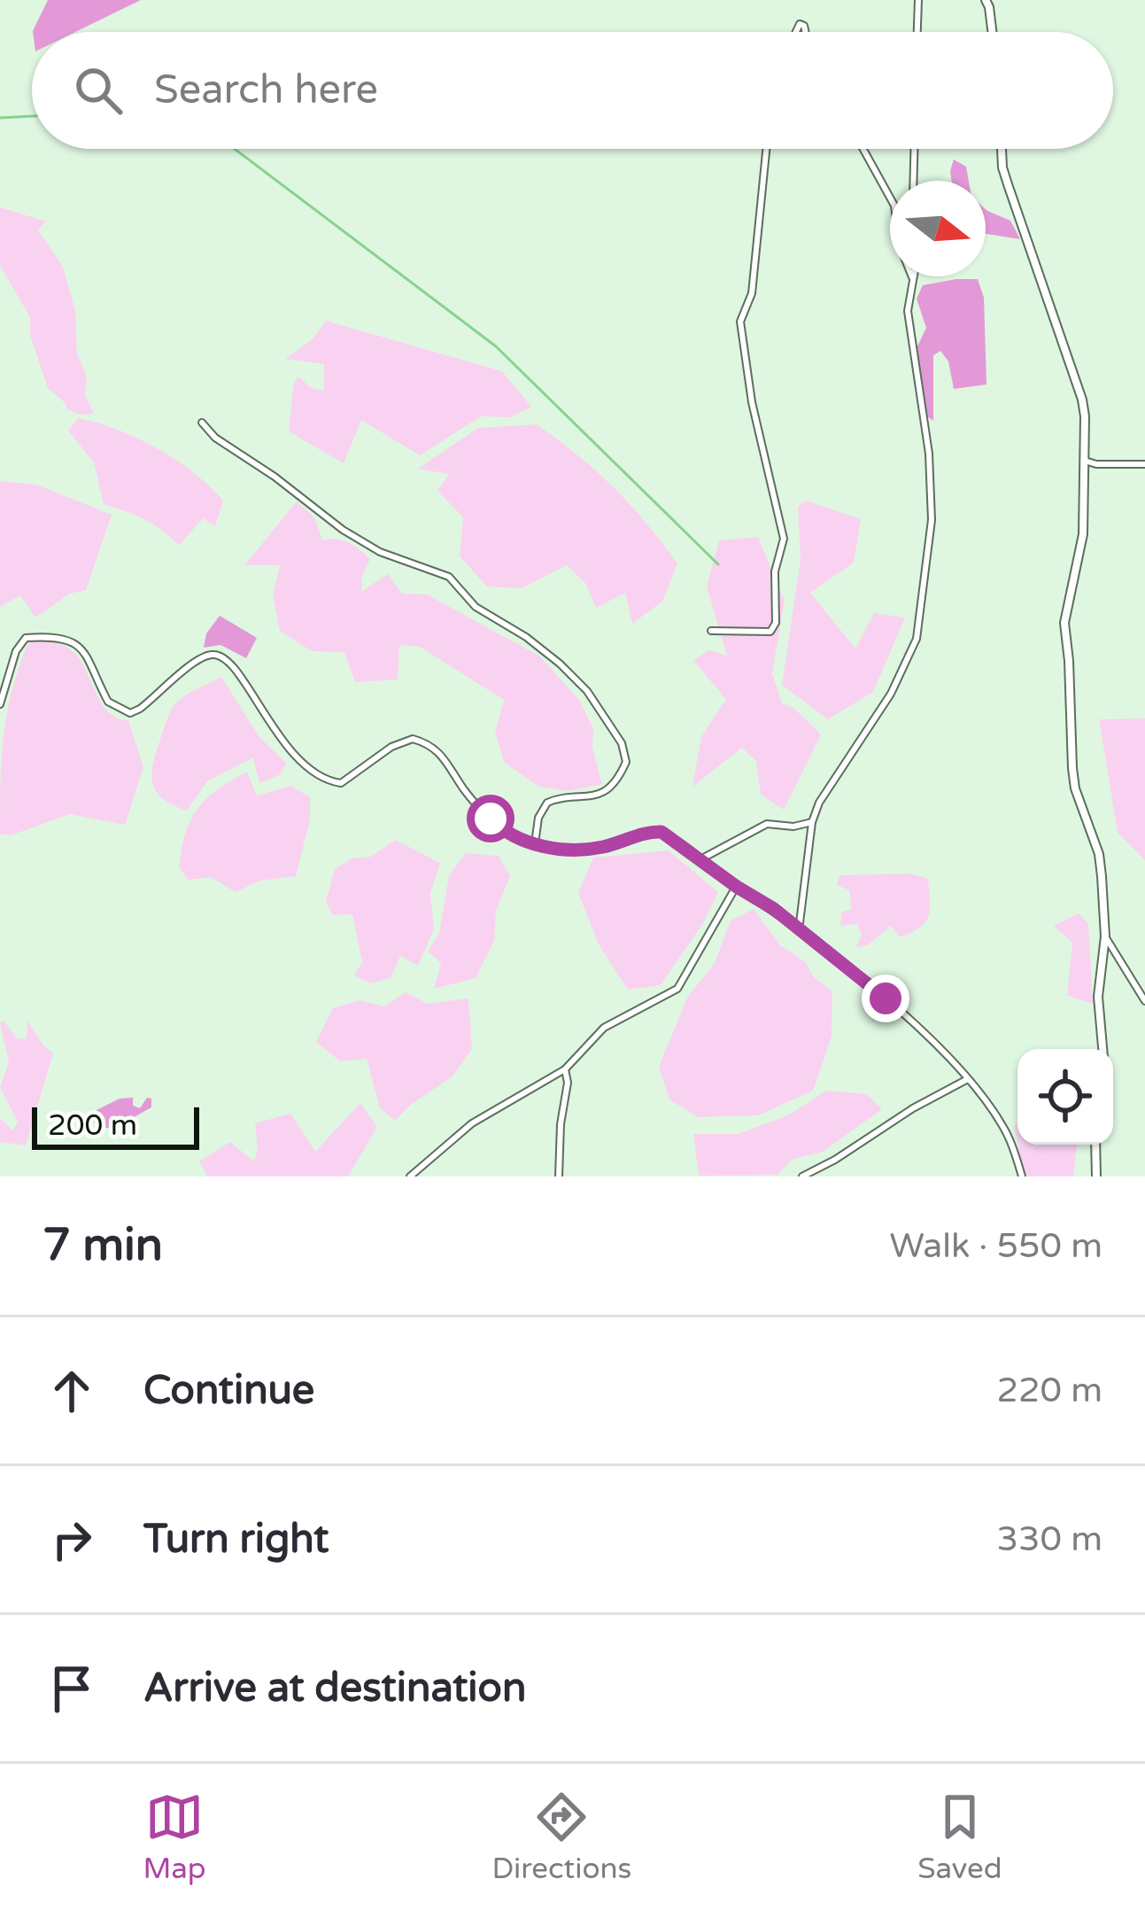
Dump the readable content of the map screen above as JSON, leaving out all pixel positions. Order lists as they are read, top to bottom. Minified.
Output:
{"scale_bar":"200 m","north":"right","page":{"search":"Search here","scale":"200 m","heading":["7 min","Walk · 550 m"],"list":[["Continue","220 m"],["Turn right","330 m"],"Arrive at destination"],"nav":["Map","Directions","Saved"]}}
